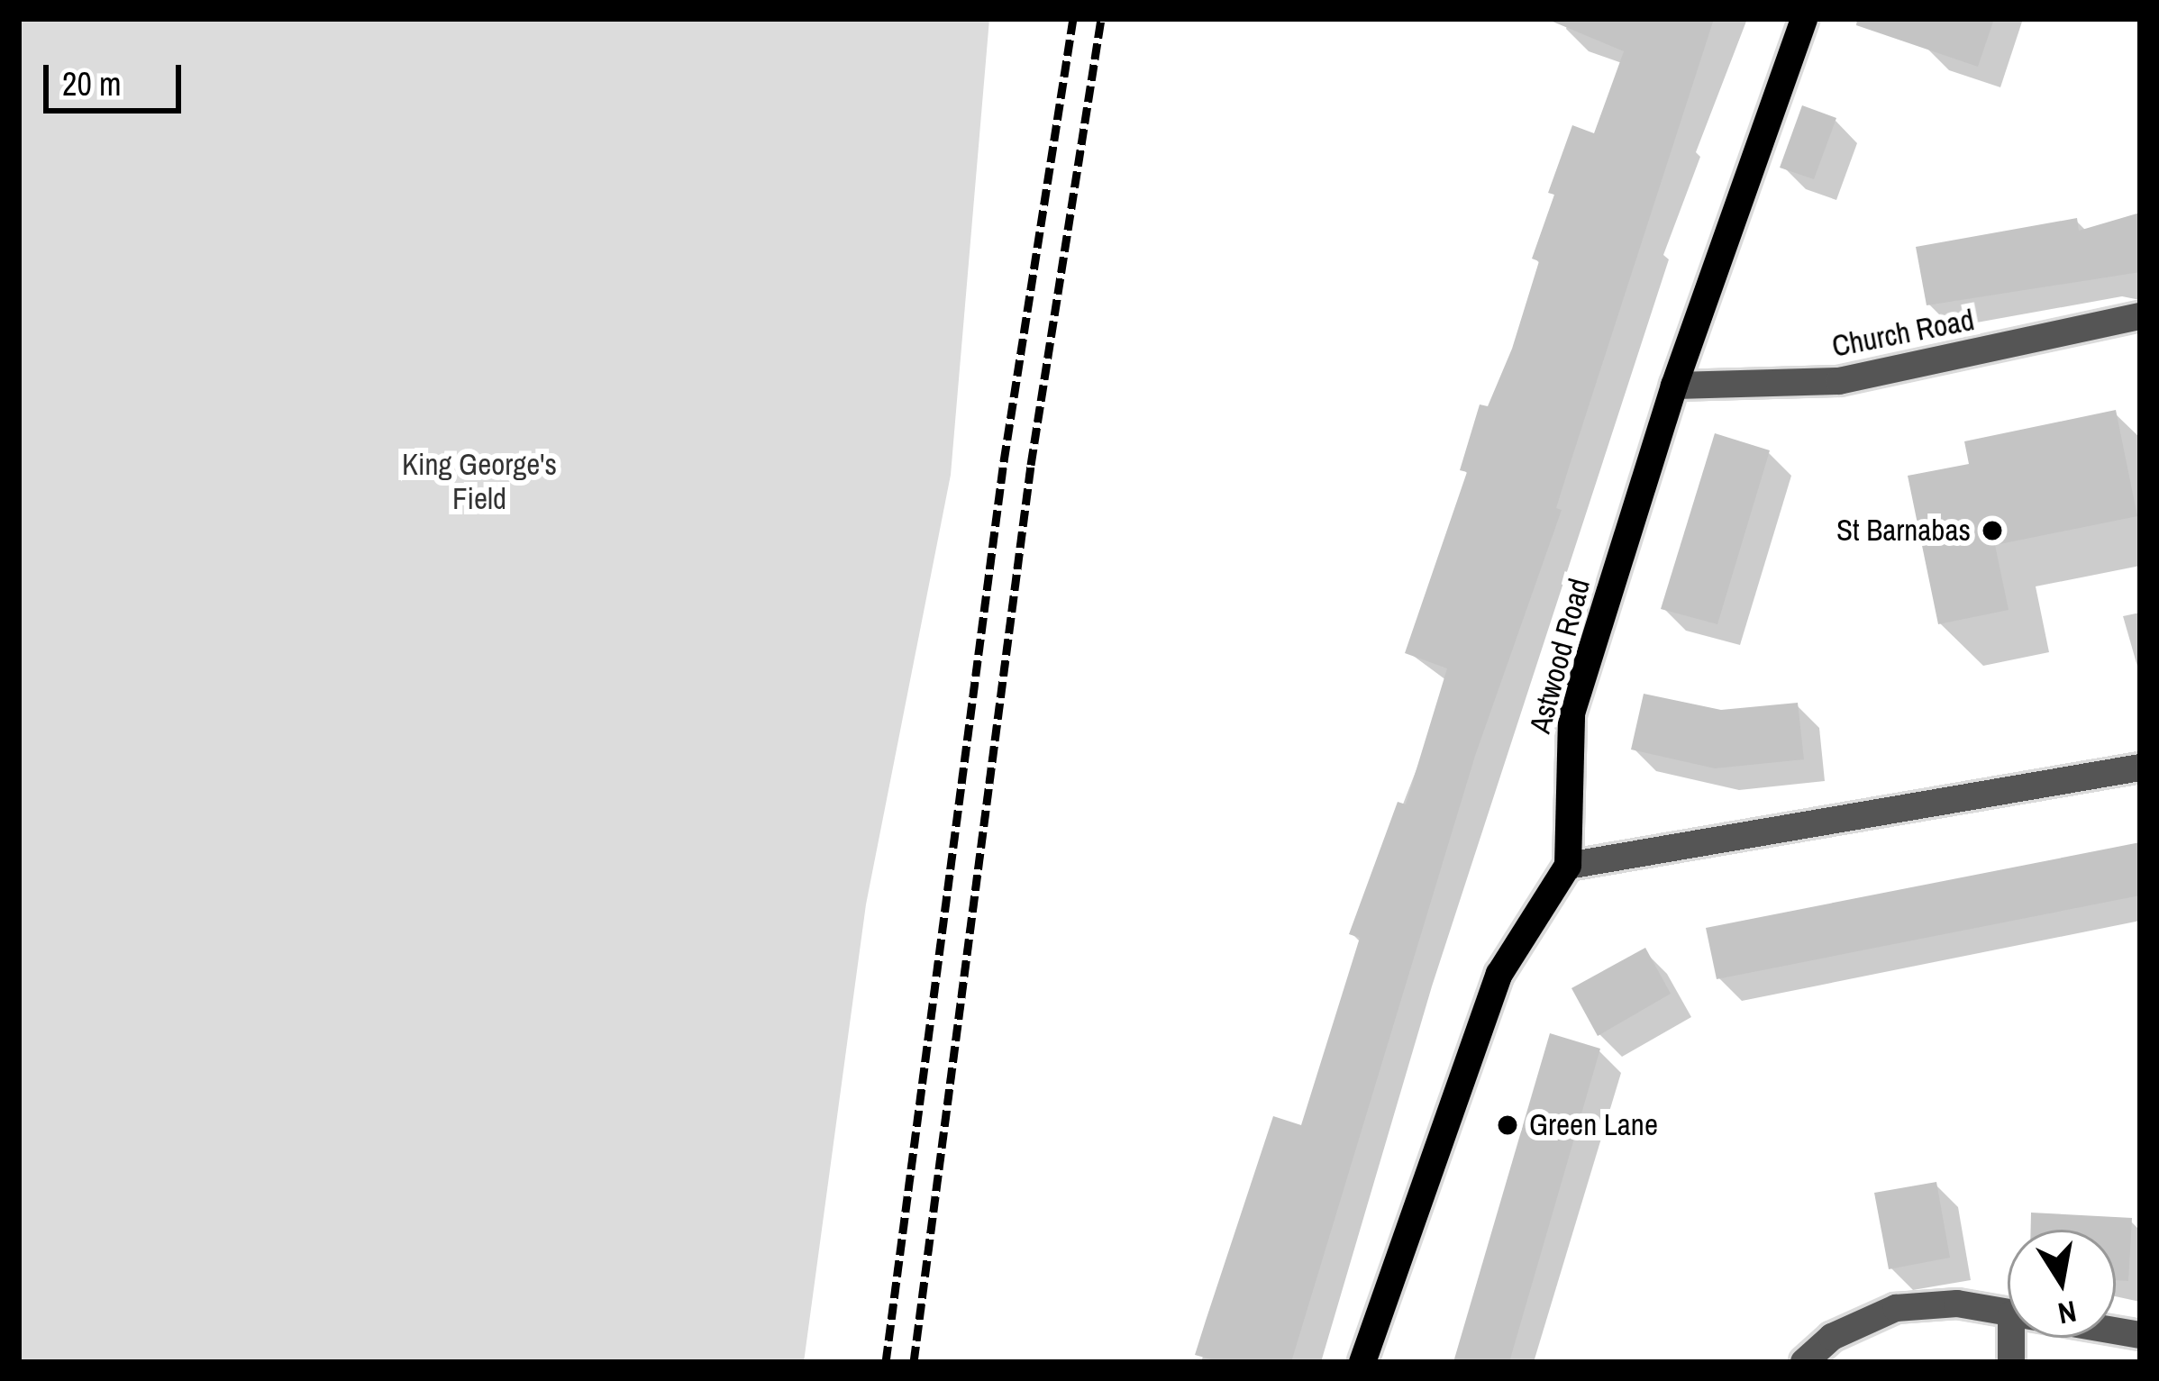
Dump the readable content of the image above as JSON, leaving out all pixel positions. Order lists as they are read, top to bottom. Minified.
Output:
{"streets":{"main road":["Astwood Road"],"street":["Church Road"]},"crossings":[["Church Road","Astwood Road"]],"parks":["King George's Field"],"places":["St Barnabas","Green Lane"],"scale_bar":"20 m","north":"bottom"}
